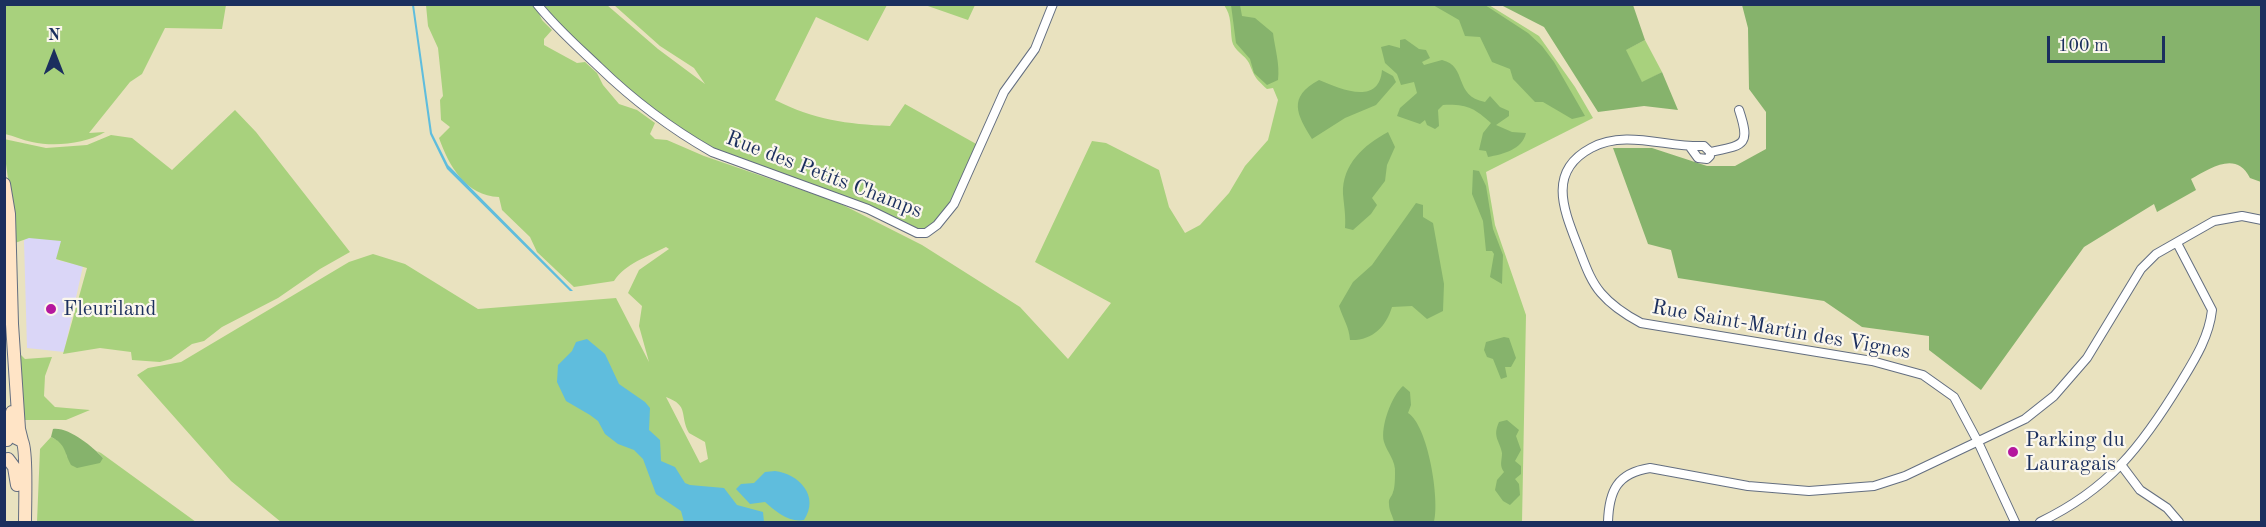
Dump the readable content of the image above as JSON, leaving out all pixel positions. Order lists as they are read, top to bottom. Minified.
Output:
{"streets":{"street":["Rue des Petits Champs","Rue Saint-Martin des Vignes"]},"places":["Fleuriland","Parking du Lauragais"],"scale_bar":"100 m","north":"top"}
